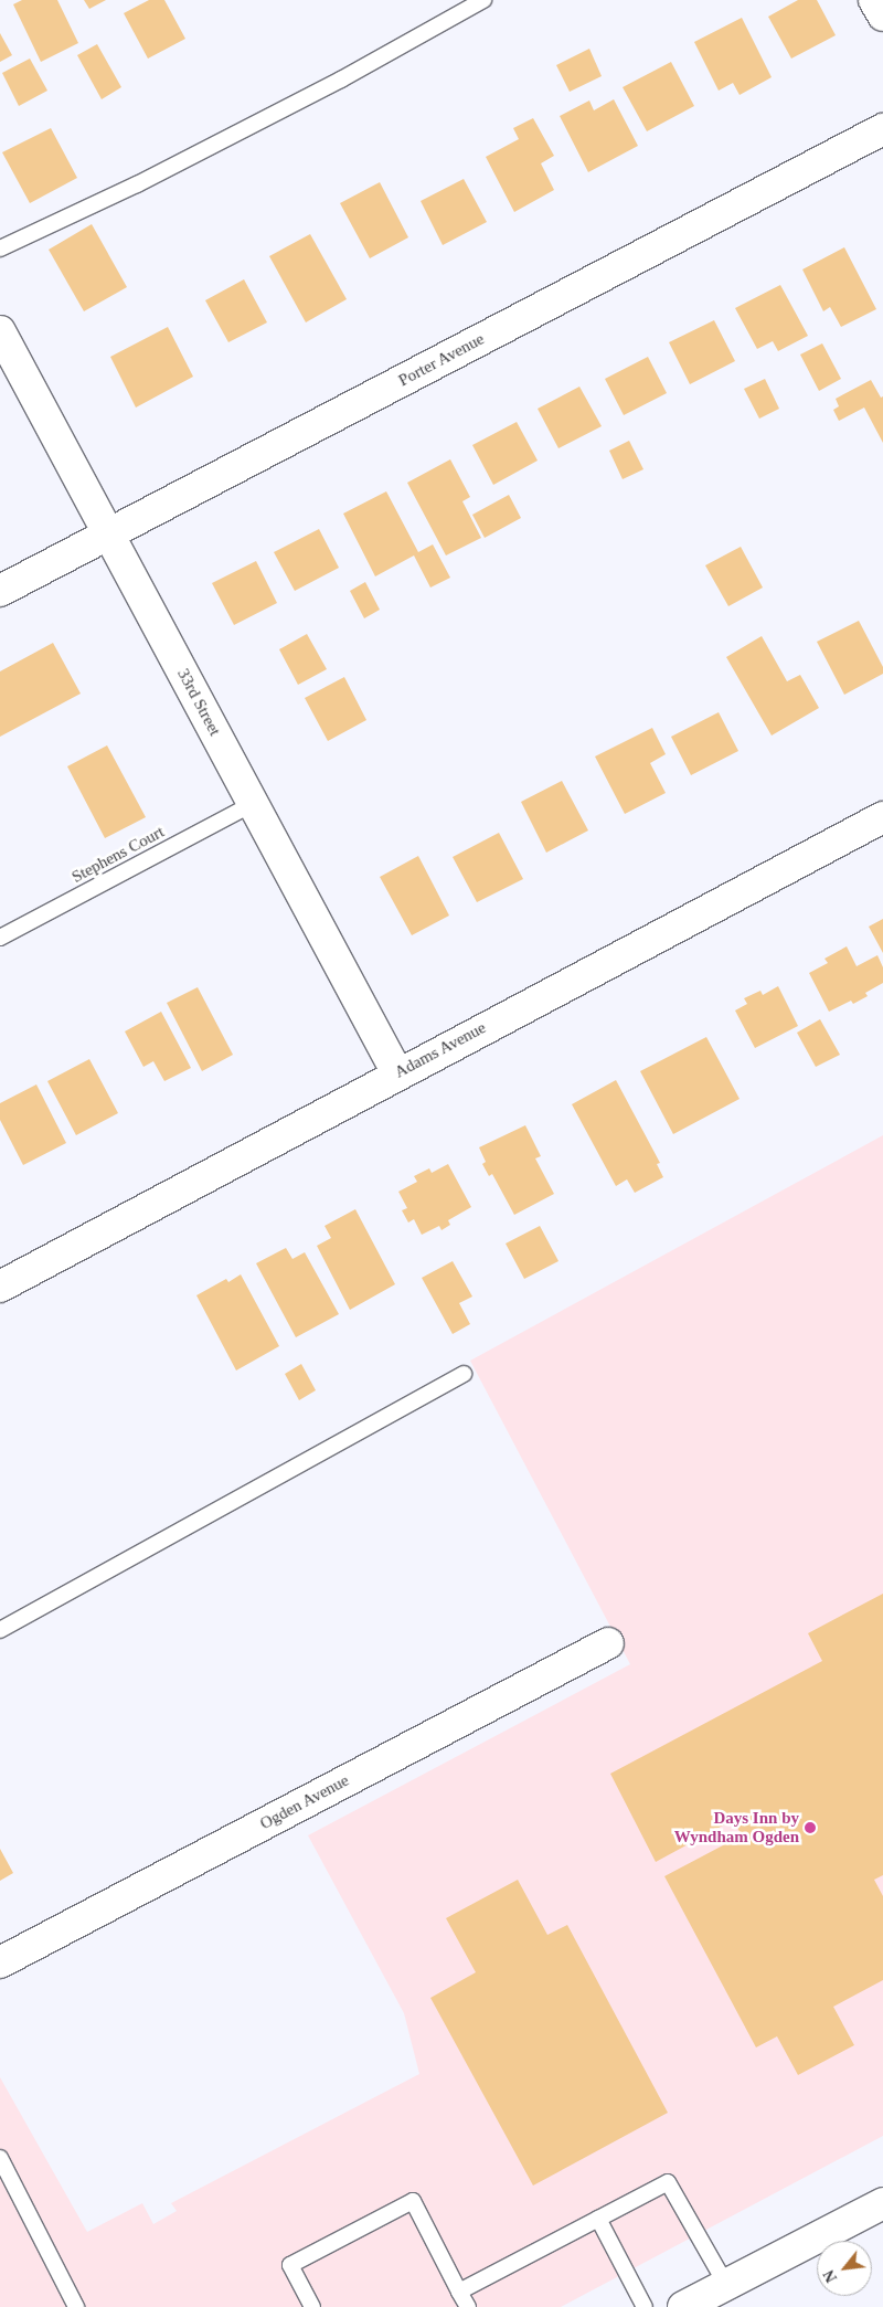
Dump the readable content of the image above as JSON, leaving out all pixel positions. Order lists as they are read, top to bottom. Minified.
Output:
{"streets":{"street":["Porter Avenue","33rd Street","Adams Avenue","Ogden Avenue"],"lane":["Stephens Court"]},"crossings":[["Porter Avenue","33rd Street"],["33rd Street","Stephens Court"],["33rd Street","Adams Avenue"]],"places":["Days Inn by Wyndham Ogden"],"north":"bottom left"}
